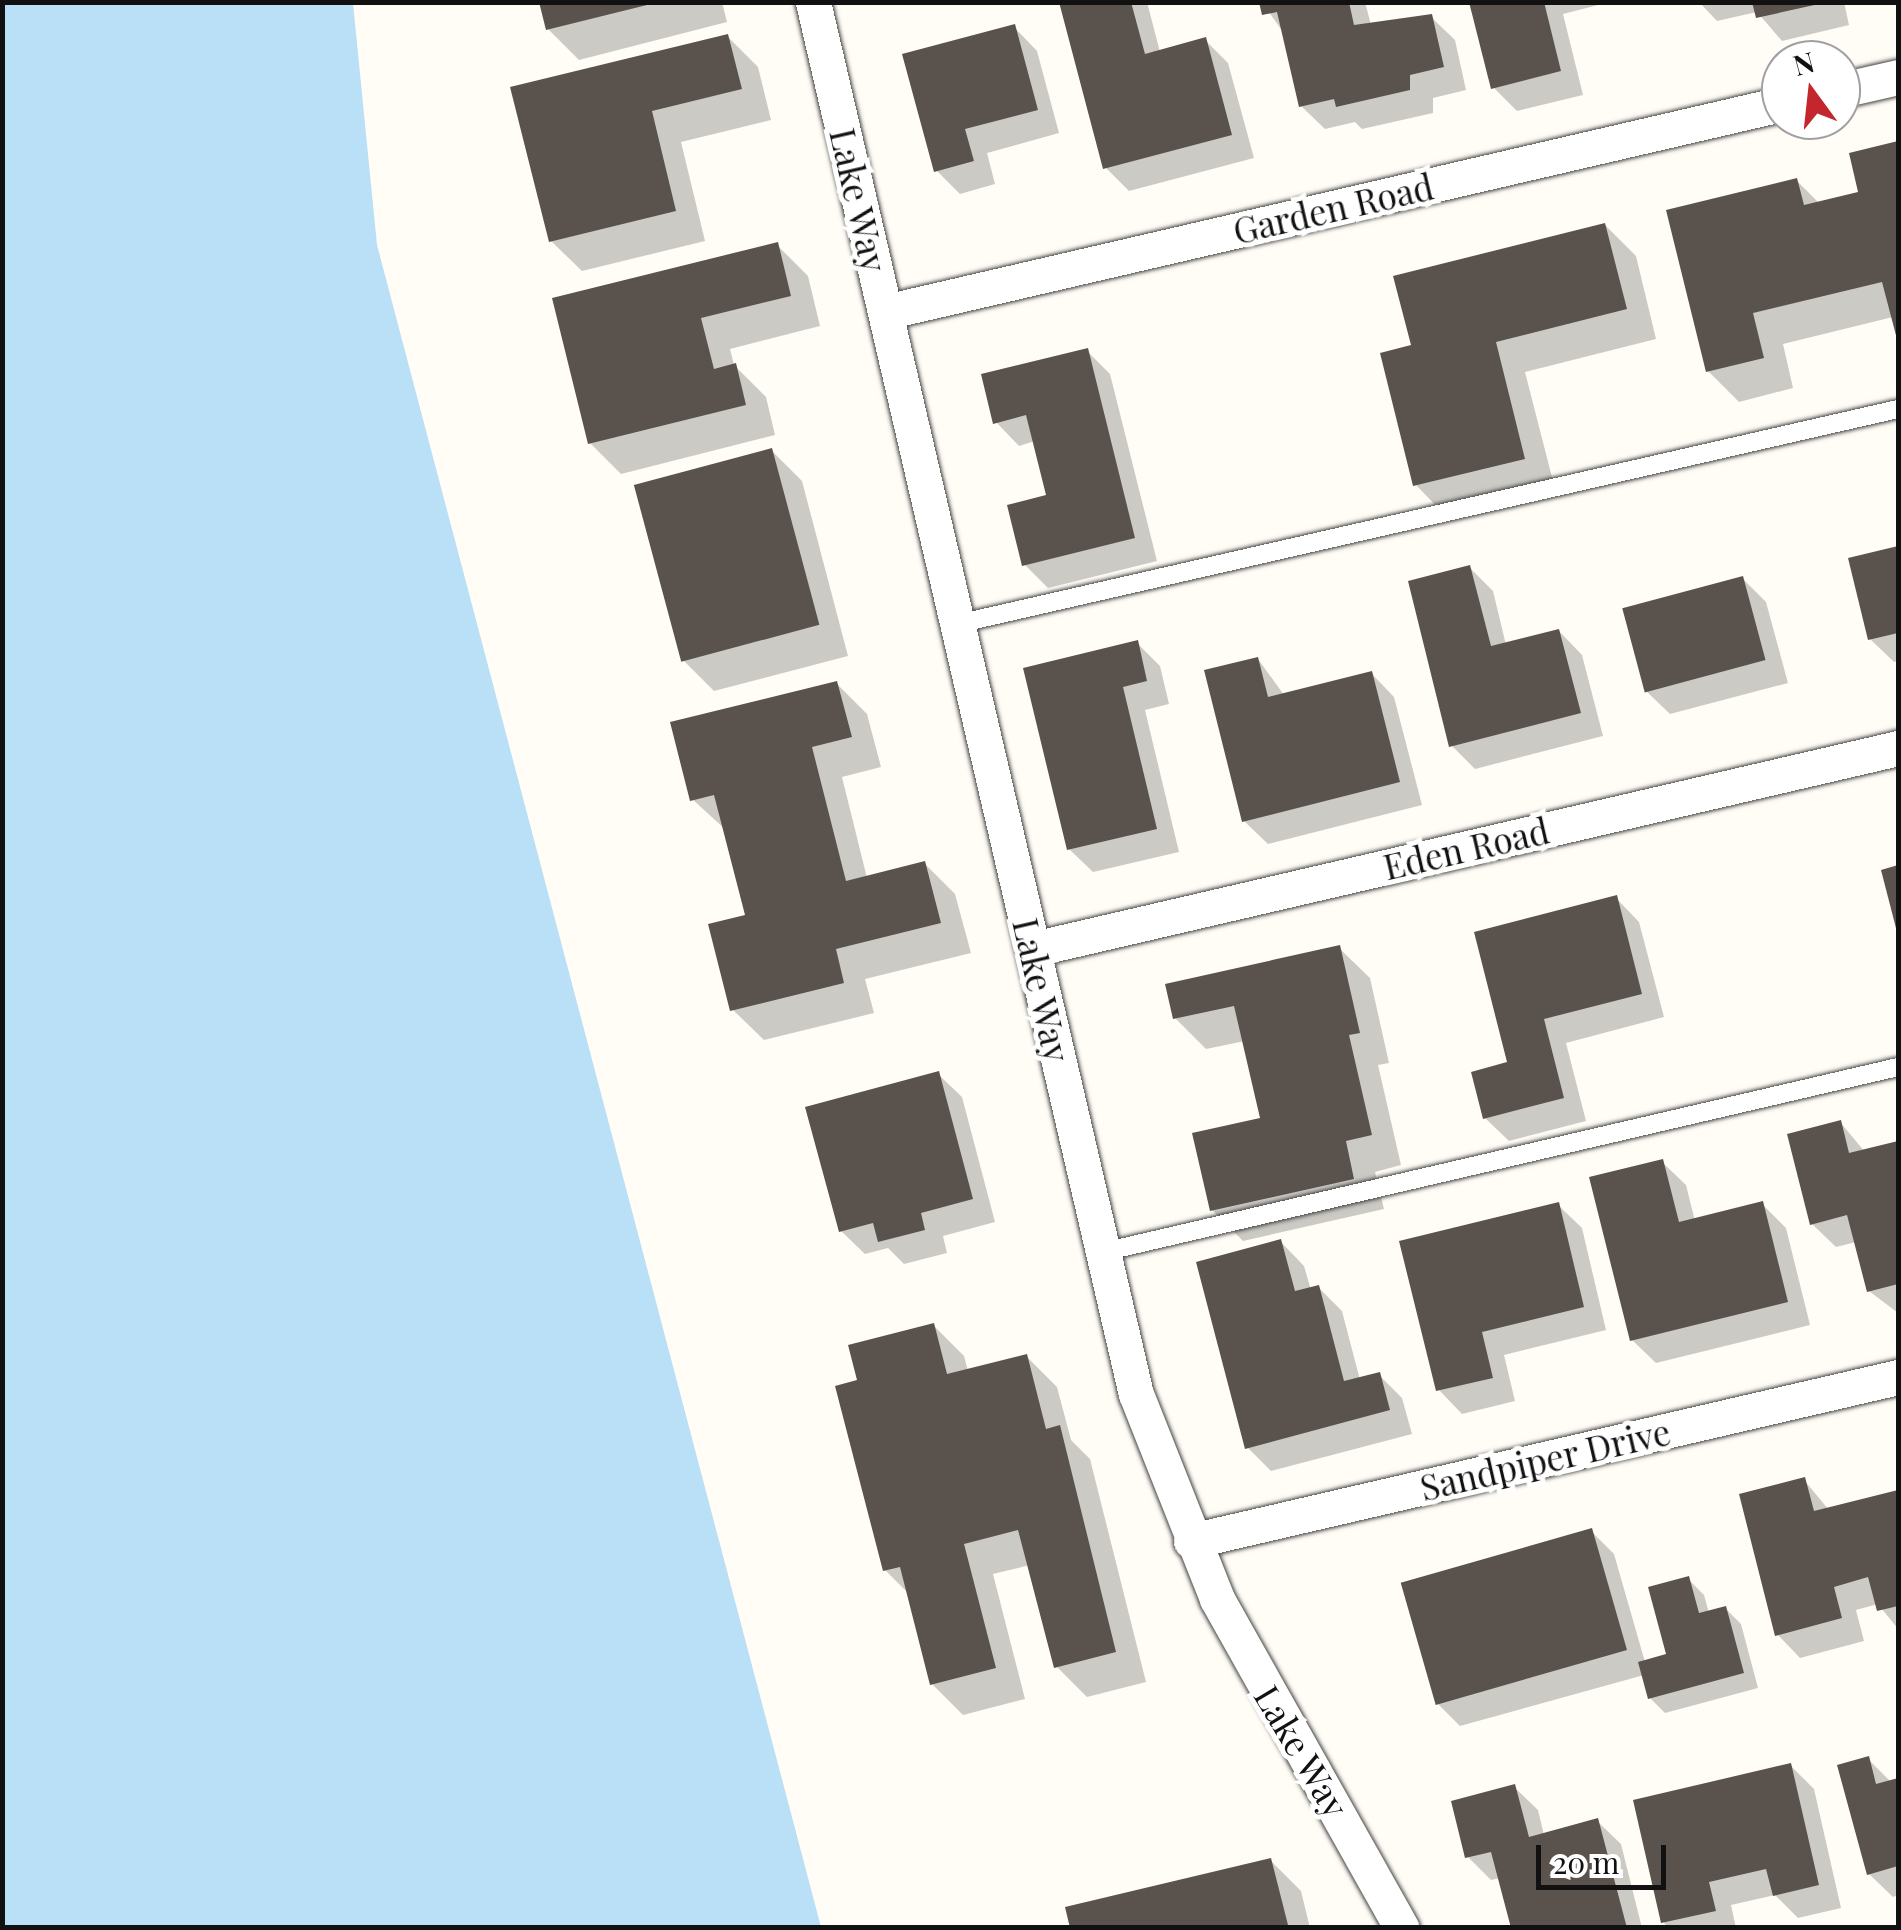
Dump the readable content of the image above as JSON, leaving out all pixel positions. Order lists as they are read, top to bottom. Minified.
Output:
{"streets":{"street":["Lake Way","Garden Road","Eden Road","Sandpiper Drive"]},"crossings":[["Lake Way","Garden Road"],["Lake Way","Eden Road"],["Lake Way","Sandpiper Drive"]],"scale_bar":"20 m","north":"top"}
